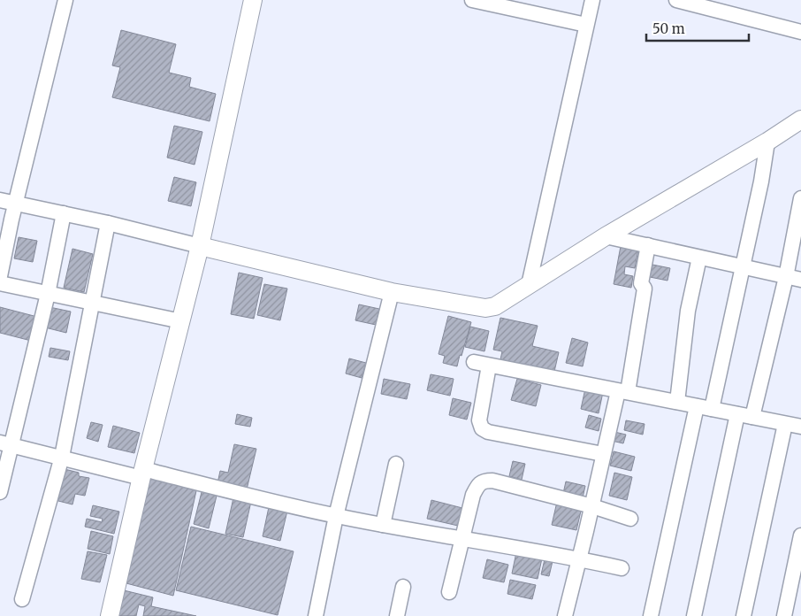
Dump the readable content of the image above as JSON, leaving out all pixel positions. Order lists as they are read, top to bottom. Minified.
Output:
{"scale_bar":"50 m"}
